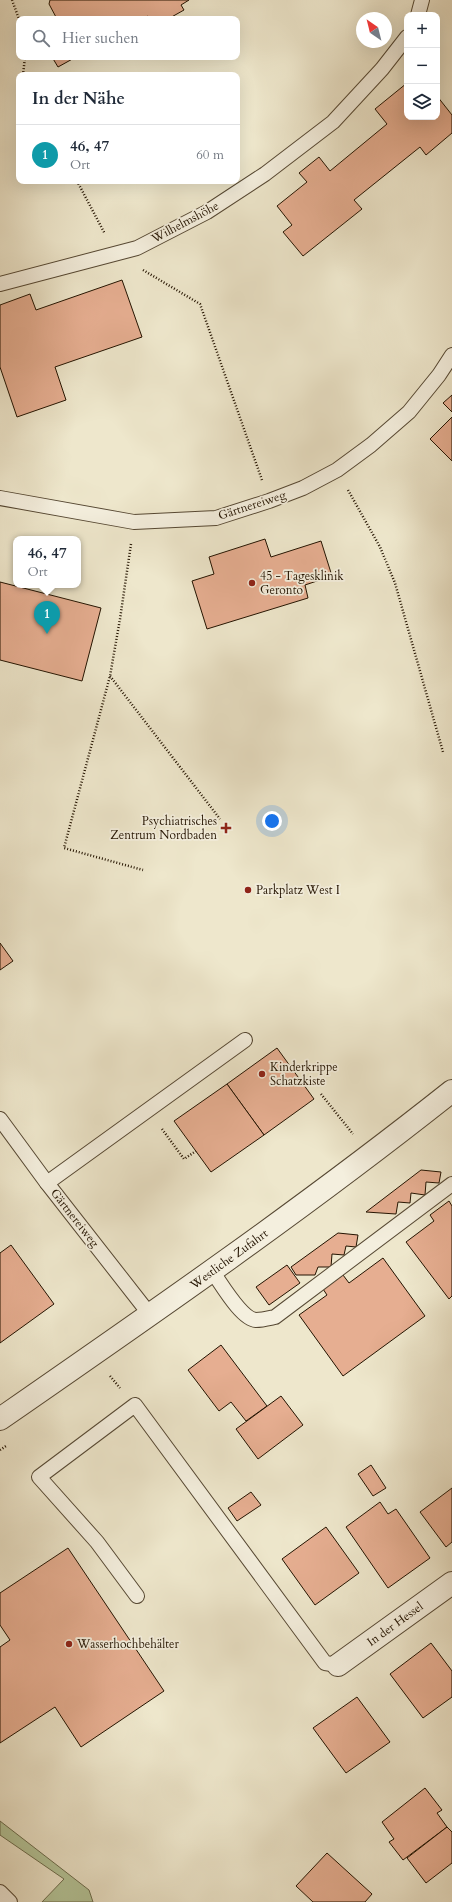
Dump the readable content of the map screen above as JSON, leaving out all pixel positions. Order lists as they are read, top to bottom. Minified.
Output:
{"streets":{"street":["Westliche Zufahrt","In der Hessel"],"lane":["Wilhelmshöhe","Gärtnereiweg"]},"crossings":[["Gärtnereiweg","Westliche Zufahrt"]],"places":{"other":["45 - Tagesklinik Geronto","Parkplatz West I","Kinderkrippe Schatzkiste","Wasserhochbehälter"],"health":["Psychiatrisches Zentrum Nordbaden"]},"north":"top left","page":{"map_buttons":["+","−"],"search":"Hier suchen","heading":"In der Nähe","list":[{"mark":"1","name":"46, 47","note":"Ort","value":"60 m"}],"popup":["46, 47","Ort"],"pins":"1"}}
